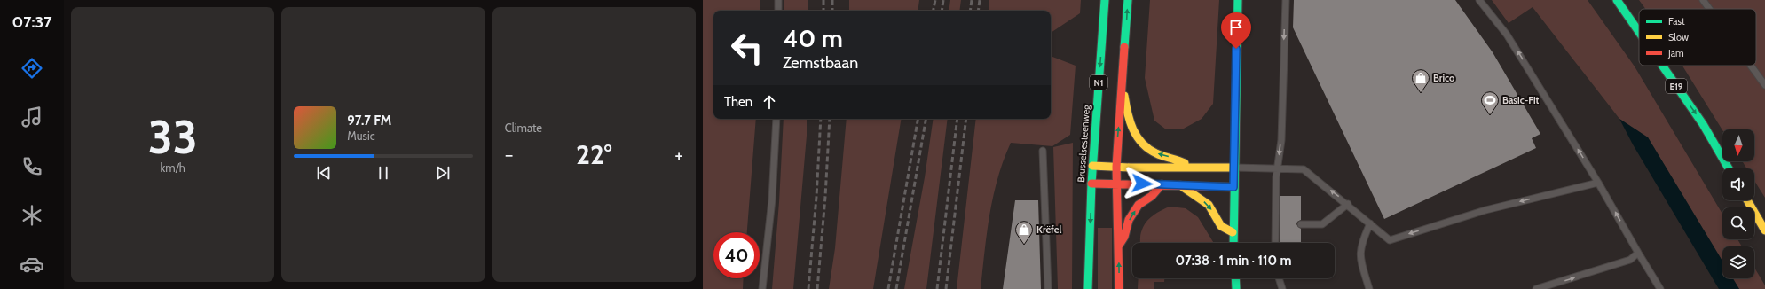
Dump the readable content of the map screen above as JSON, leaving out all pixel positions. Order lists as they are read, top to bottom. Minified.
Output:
{"streets":{"main road":["N1","E19","Brusselsesteenweg"]},"places":{"shop":["Brico","Krëfel"],"sports":["Basic-Fit"]},"legend":["Fast","Slow","Jam"],"north":"bottom","page":{"tabs":"07:37","tile":[["33","km/h"],"Climate"],"turn":["40 m","Zemstbaan"],"then":"Then","song":["97.7 FM","Music"],"heat":["−","22°","+"],"limit":"40","trip":"07:38 · 1 min · 110 m"}}
